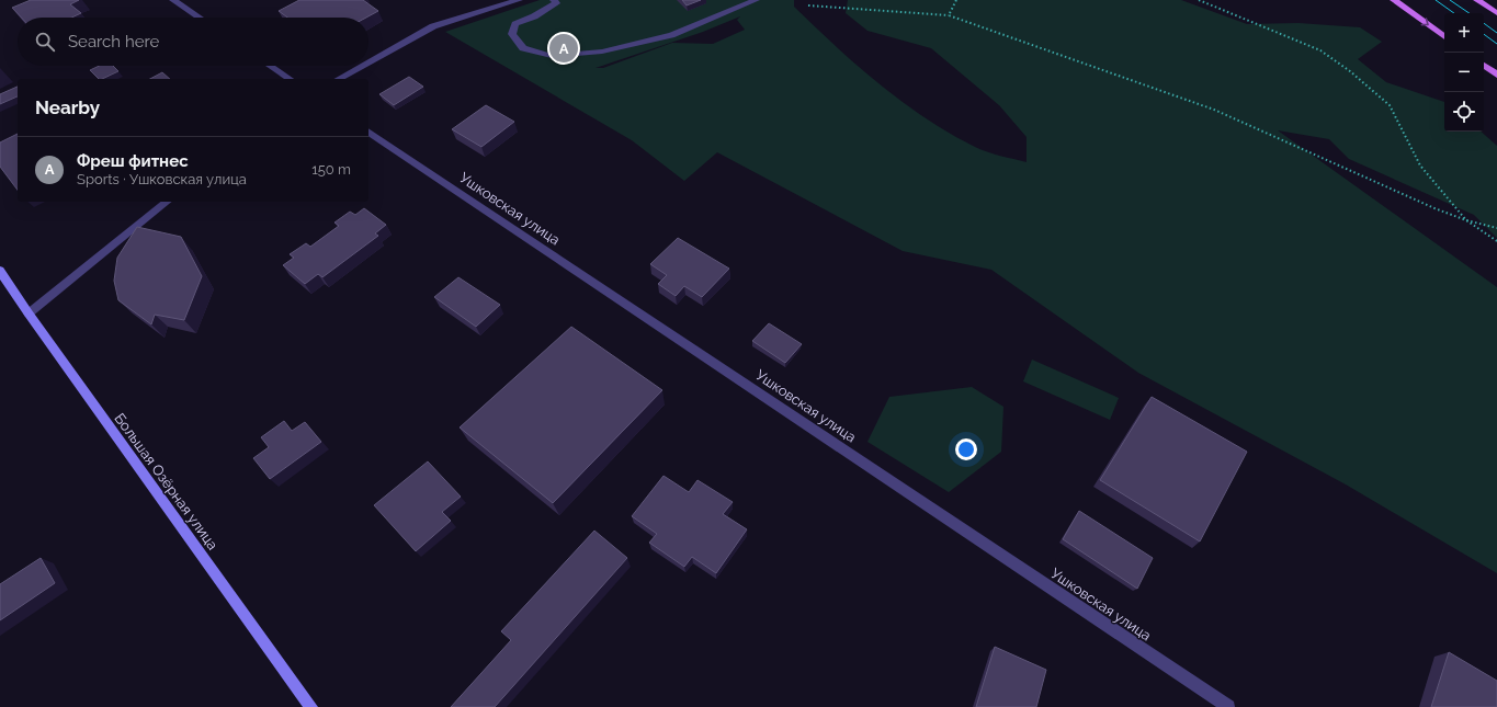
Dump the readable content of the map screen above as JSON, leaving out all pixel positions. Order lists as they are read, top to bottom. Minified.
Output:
{"streets":{"street":["Ушковская улица","Большая Озёрная улица"]},"page":{"map_buttons":["+","−"],"search":"Search here","pins":"A","heading":"Nearby","list":[{"mark":"A","name":"Фреш фитнес","note":"Sports · Ушковская улица","value":"150 m"}]}}
